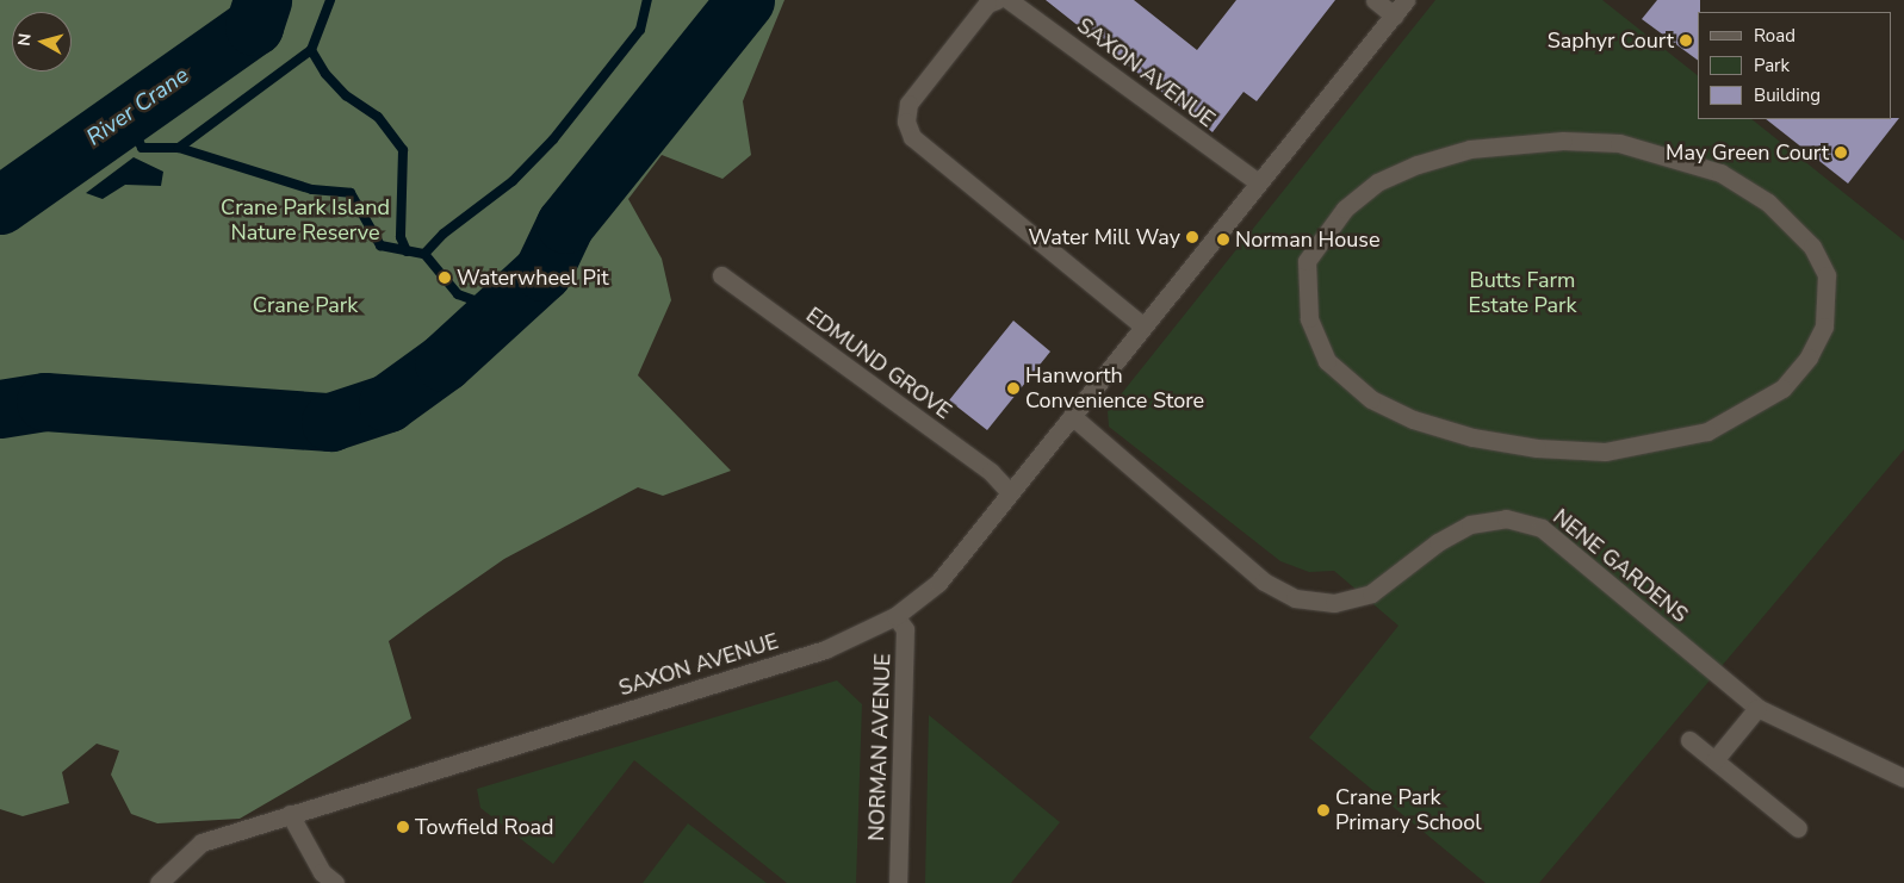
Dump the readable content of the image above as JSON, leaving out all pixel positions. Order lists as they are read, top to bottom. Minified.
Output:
{"streets":{"street":["SAXON AVENUE","EDMUND GROVE","NENE GARDENS","NORMAN AVENUE"]},"crossings":[["SAXON AVENUE","EDMUND GROVE"],["SAXON AVENUE","NENE GARDENS"],["SAXON AVENUE","NORMAN AVENUE"]],"water":["River Crane"],"parks":["Crane Park Island Nature Reserve","Butts Farm Estate Park","Crane Park"],"places":["Saphyr Court","May Green Court","Water Mill Way","Norman House","Waterwheel Pit","Hanworth Convenience Store","Crane Park Primary School","Towfield Road"],"legend":["Road","Park","Building"],"north":"left"}
